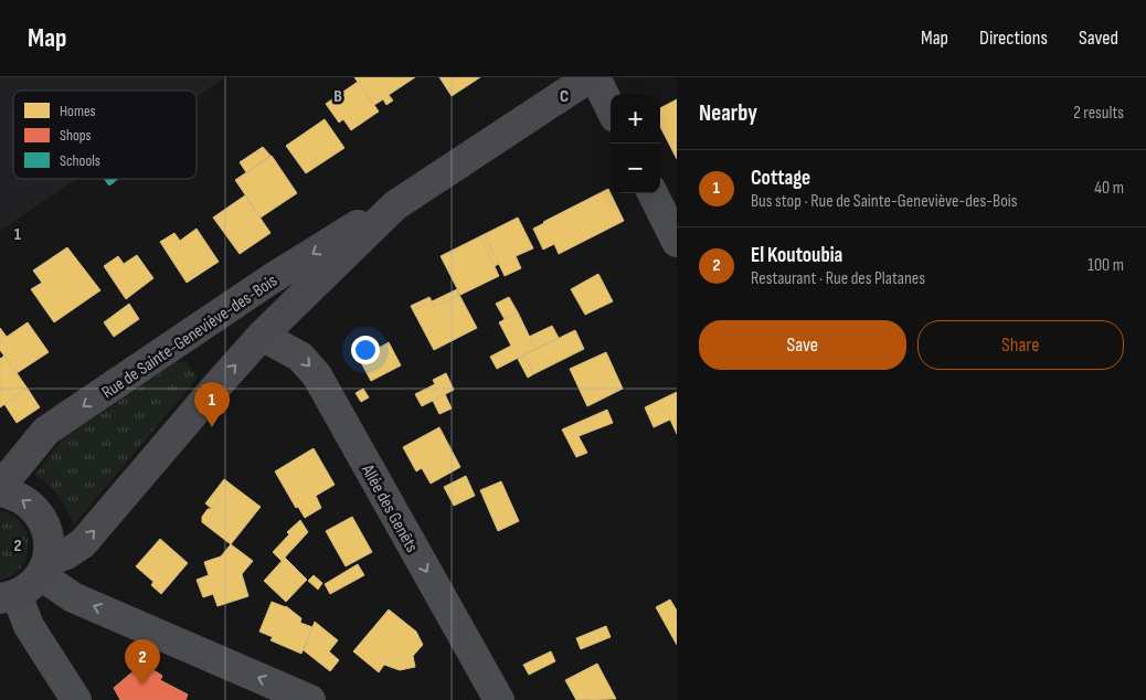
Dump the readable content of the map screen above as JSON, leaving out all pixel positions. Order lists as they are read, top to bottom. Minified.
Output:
{"streets":{"main road":["Rue de Sainte-Geneviève-des-Bois"],"street":["Allée des Genêts"]},"one_way":["Allée des Genêts"],"legend":["Homes","Shops","Schools"],"page":{"header":"Map","nav":["Map","Directions","Saved"],"heading":["Nearby","2 results"],"map_buttons":["+","−"],"list":[{"mark":"1","name":"Cottage","note":"Bus stop · Rue de Sainte-Geneviève-des-Bois","value":"40 m"},{"mark":"2","name":"El Koutoubia","note":"Restaurant · Rue des Platanes","value":"100 m"}],"buttons":["Save","Share"],"pins":["1","2"]},"grid":{"columns":["B","C"],"rows":["1","2"]}}
